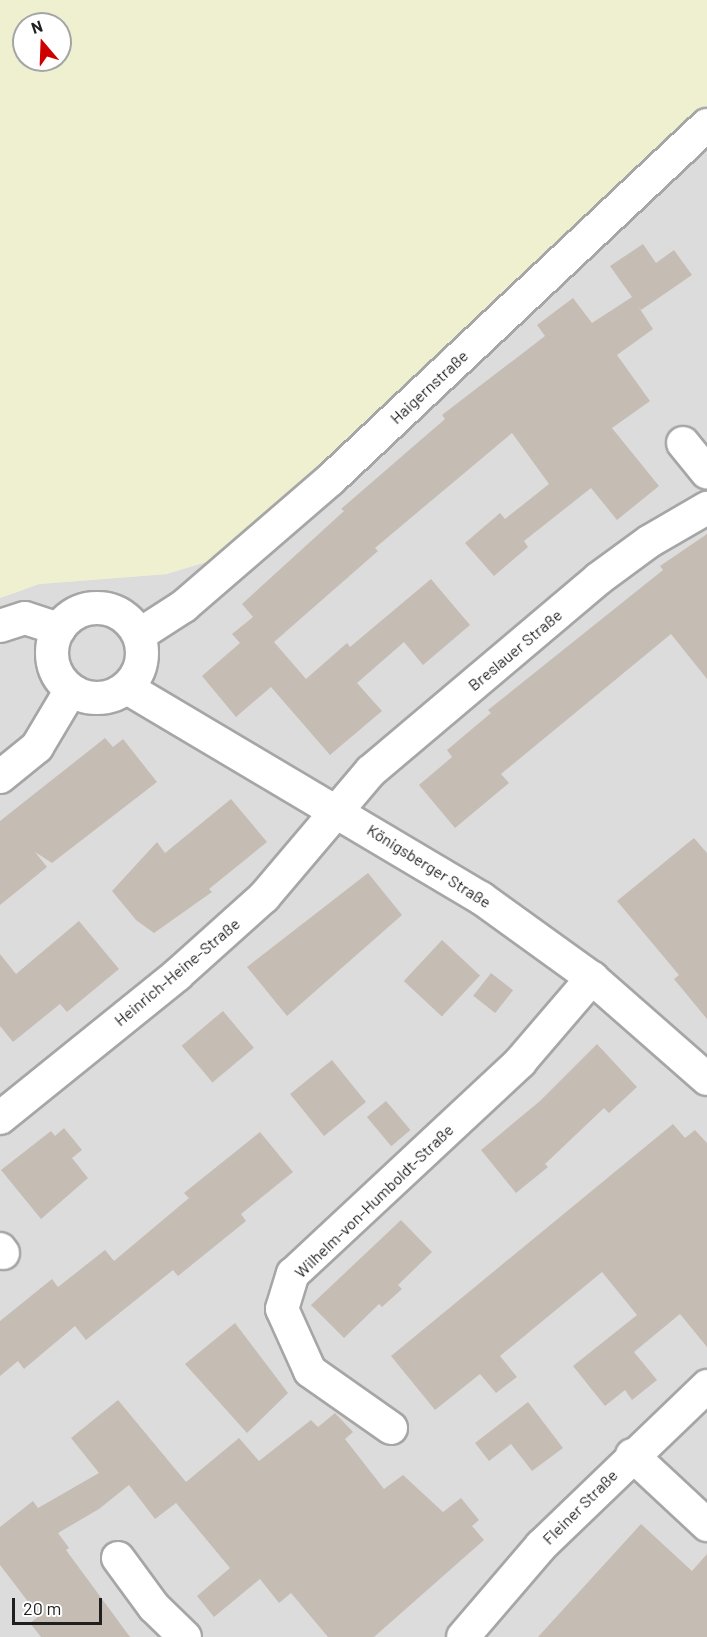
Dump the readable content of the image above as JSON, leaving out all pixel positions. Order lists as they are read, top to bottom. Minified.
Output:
{"streets":{"street":["Haigernstraße","Breslauer Straße","Königsberger Straße","Heinrich-Heine-Straße","Wilhelm-von-Humboldt-Straße","Fleiner Straße"]},"crossings":[["Haigernstraße","Königsberger Straße"],["Breslauer Straße","Königsberger Straße"],["Breslauer Straße","Heinrich-Heine-Straße"],["Königsberger Straße","Heinrich-Heine-Straße"],["Königsberger Straße","Wilhelm-von-Humboldt-Straße"]],"scale_bar":"20 m","north":"top"}
